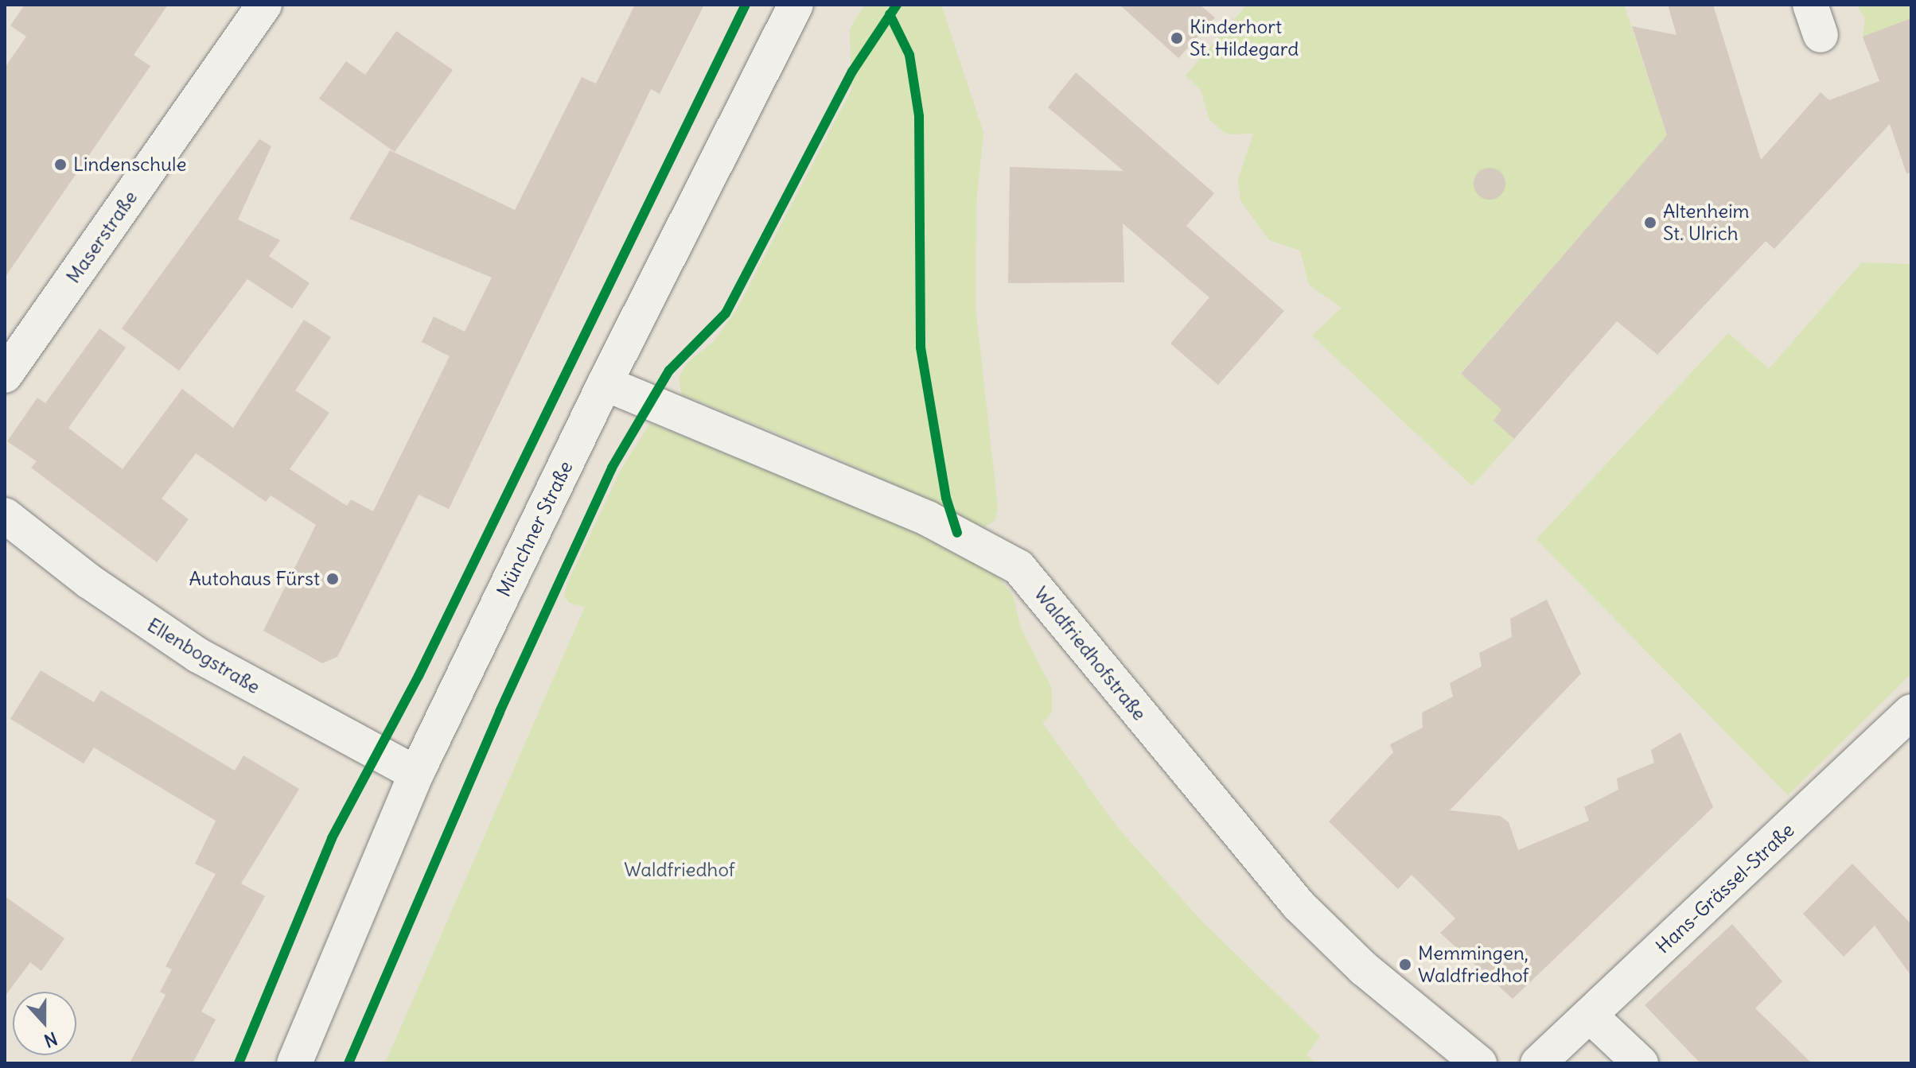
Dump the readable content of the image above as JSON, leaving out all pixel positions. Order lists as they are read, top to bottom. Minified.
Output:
{"streets":{"street":["Maserstraße","Münchner Straße","Waldfriedhofstraße","Ellenbogstraße","Hans-Grässel-Straße"]},"crossings":[["Münchner Straße","Waldfriedhofstraße"],["Münchner Straße","Ellenbogstraße"]],"parks":["Waldfriedhof"],"places":["Kinderhort St. Hildegard","Lindenschule","Altenheim St. Ulrich","Autohaus Fürst","Memmingen, Waldfriedhof"],"north":"bottom"}
